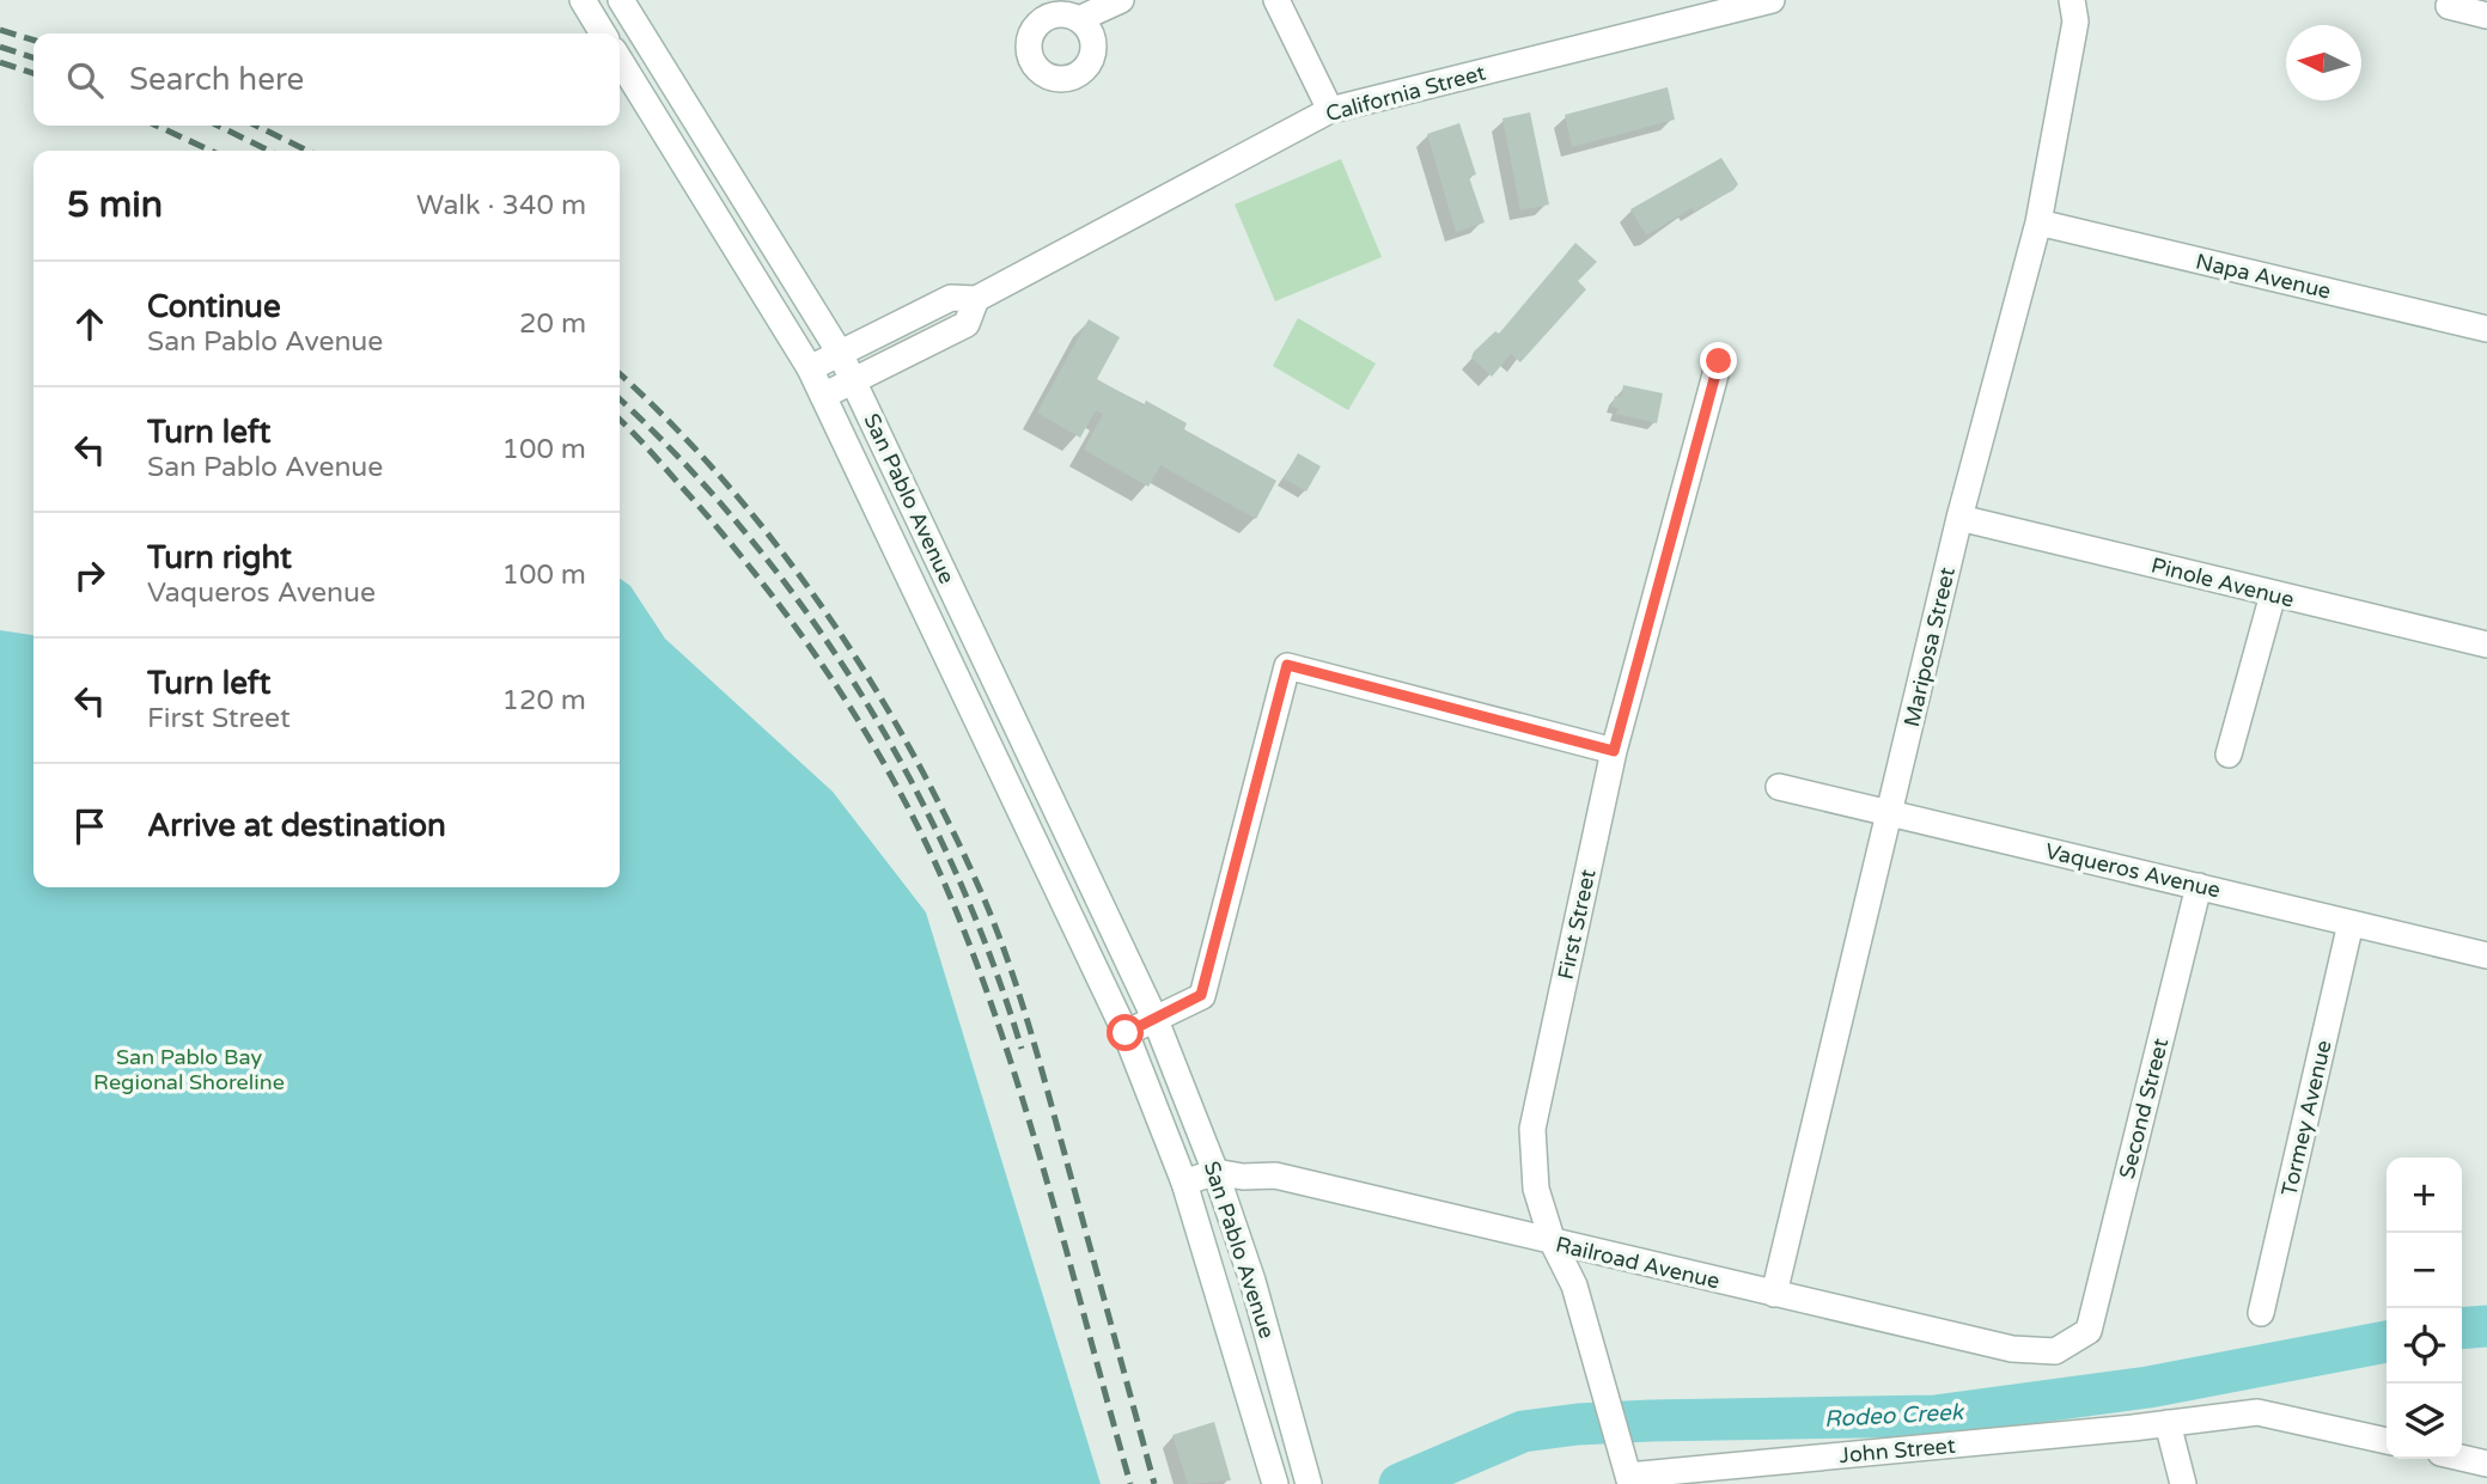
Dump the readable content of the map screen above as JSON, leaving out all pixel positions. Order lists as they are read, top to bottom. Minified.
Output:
{"streets":{"street":["California Street","Napa Avenue","San Pablo Avenue","Pinole Avenue","Mariposa Street","Vaqueros Avenue","First Street","Second Street","Tormey Avenue","Railroad Avenue","John Street"]},"crossings":[["California Street","San Pablo Avenue"],["Napa Avenue","Mariposa Street"],["San Pablo Avenue","Railroad Avenue"],["Pinole Avenue","Mariposa Street"],["Mariposa Street","Vaqueros Avenue"],["Mariposa Street","Railroad Avenue"],["Vaqueros Avenue","Second Street"],["Vaqueros Avenue","Tormey Avenue"],["First Street","Railroad Avenue"],["First Street","John Street"],["Second Street","Railroad Avenue"]],"water":["Rodeo Creek"],"parks":["San Pablo Bay Regional Shoreline"],"north":"left","page":{"search":"Search here","heading":["5 min","Walk · 340 m"],"list":[["Continue","San Pablo Avenue","20 m"],["Turn left","San Pablo Avenue","100 m"],["Turn right","Vaqueros Avenue","100 m"],["Turn left","First Street","120 m"],"Arrive at destination"],"map_buttons":["+","−"]}}
